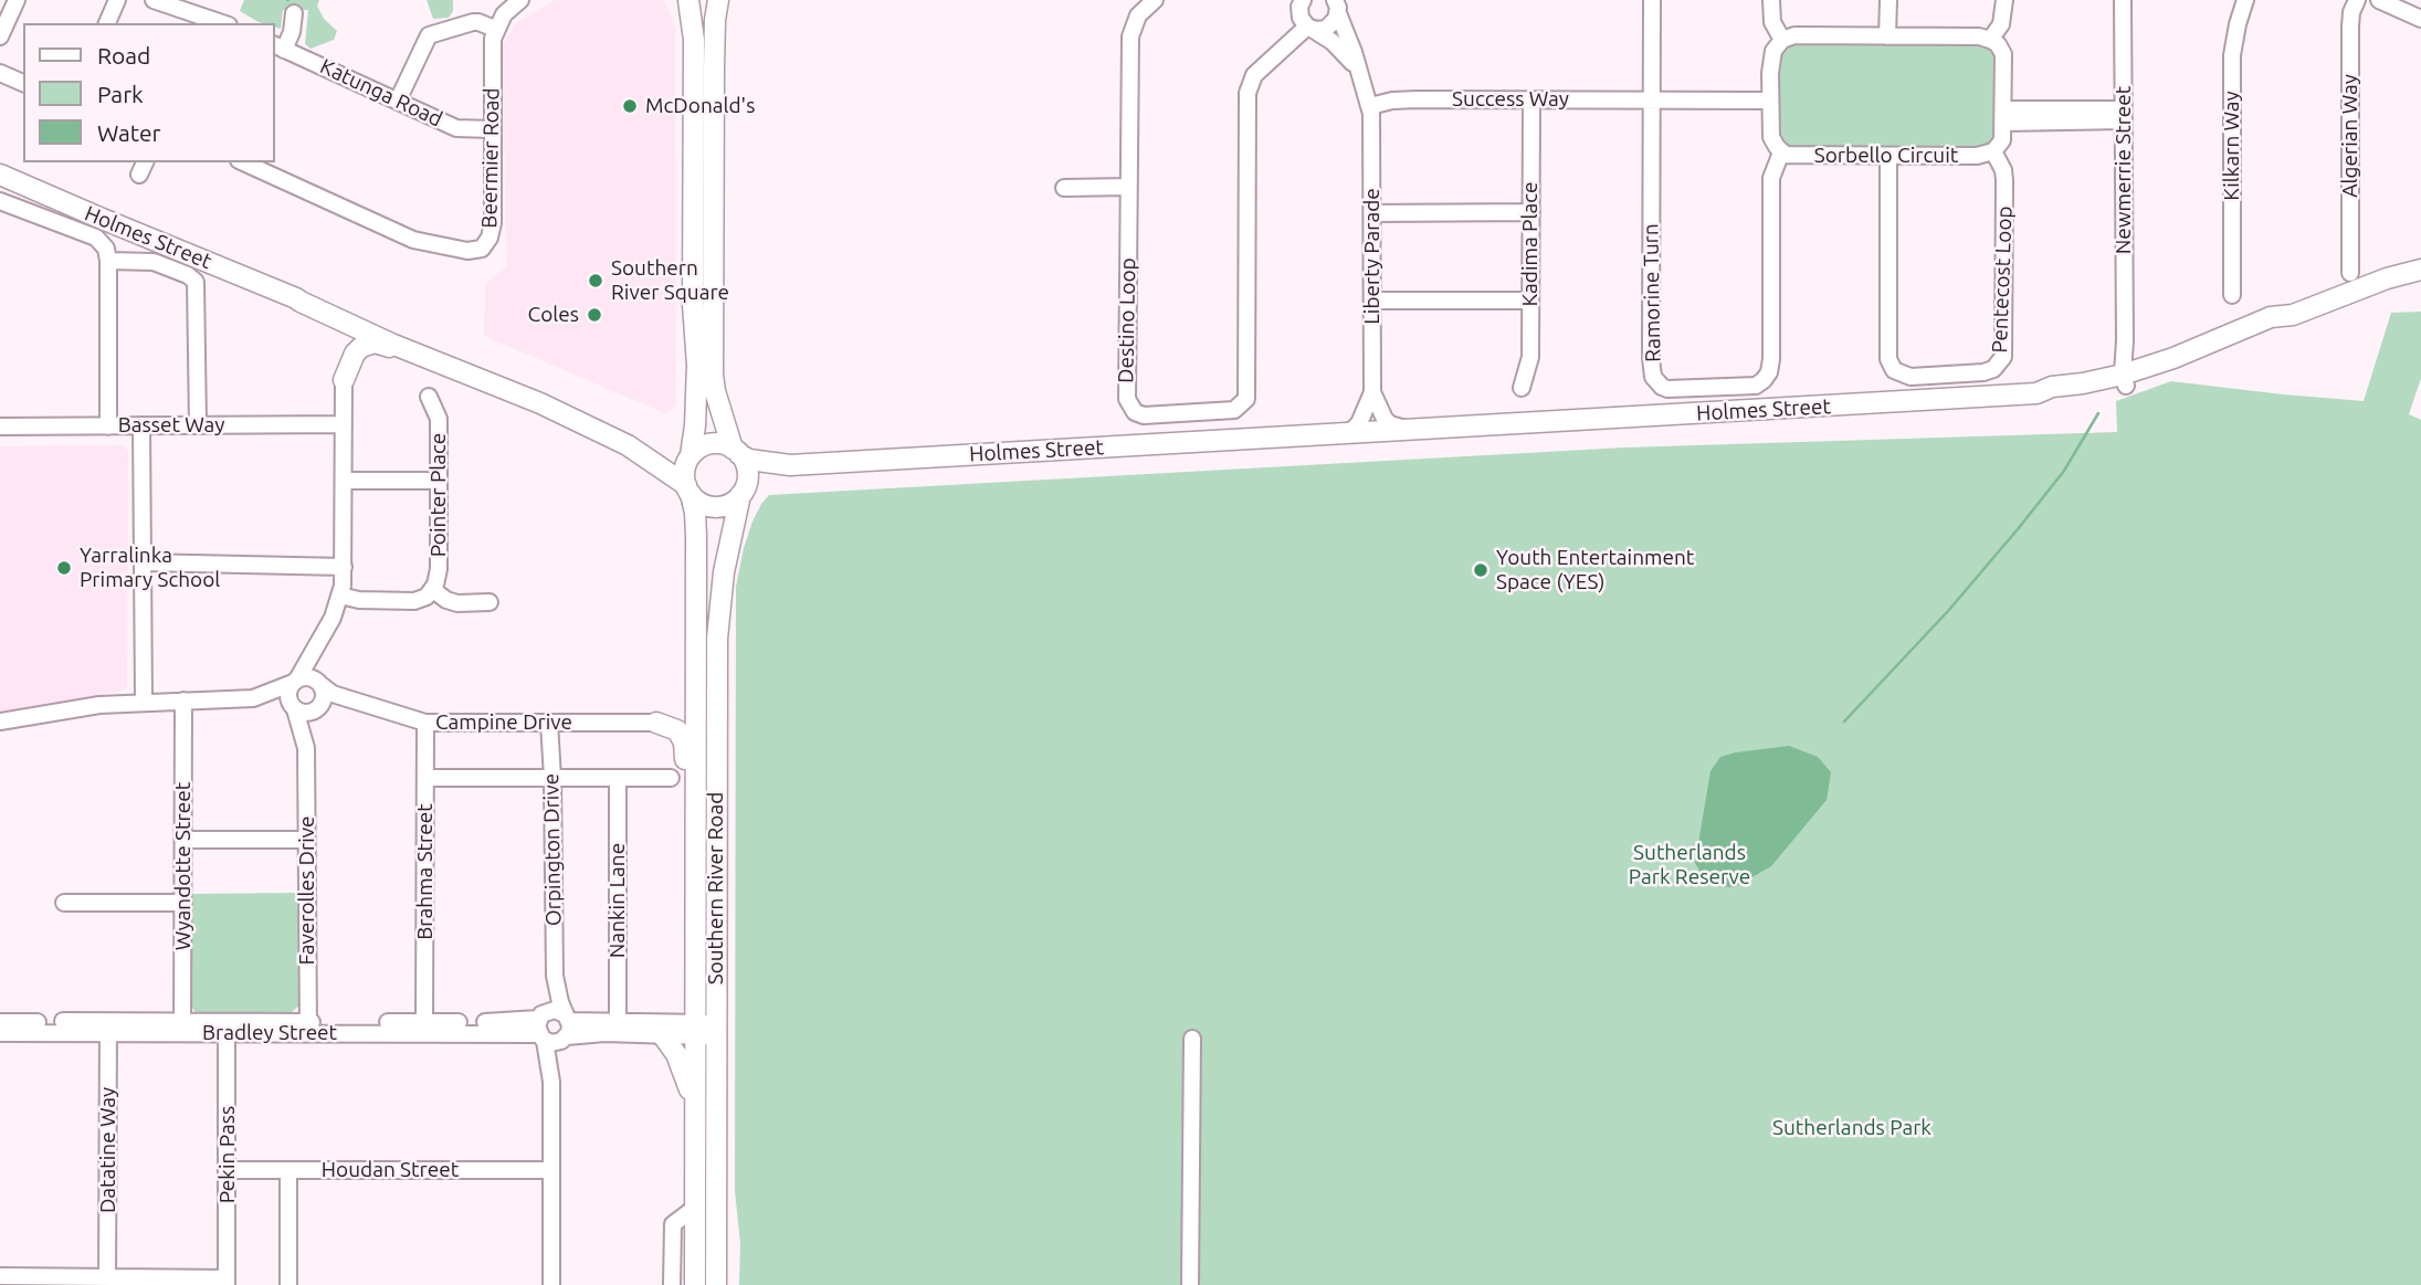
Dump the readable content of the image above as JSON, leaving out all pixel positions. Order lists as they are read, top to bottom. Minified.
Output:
{"streets":{"main road":["Holmes Street","Southern River Road"],"street":["Katunga Road","Success Way","Algerian Way","Kilkarn Way","Sorbello Circuit","Beermier Road","Newmerrie Street","Kadima Place","Liberty Parade","Pentecost Loop","Ramorine Turn","Destino Loop","Basset Way","Pointer Place","Campine Drive","Orpington Drive","Wyandotte Street","Brahma Street","Faverolles Drive","Nankin Lane","Bradley Street","Datatine Way","Pekin Pass","Houdan Street"]},"crossings":[["Katunga Road","Beermier Road"],["Success Way","Kadima Place"],["Success Way","Liberty Parade"],["Success Way","Ramorine Turn"],["Sorbello Circuit","Pentecost Loop"],["Sorbello Circuit","Ramorine Turn"],["Newmerrie Street","Holmes Street"],["Holmes Street","Southern River Road"],["Liberty Parade","Destino Loop"],["Campine Drive","Orpington Drive"],["Campine Drive","Brahma Street"],["Campine Drive","Faverolles Drive"],["Orpington Drive","Bradley Street"],["Orpington Drive","Houdan Street"],["Wyandotte Street","Bradley Street"],["Brahma Street","Bradley Street"],["Southern River Road","Bradley Street"],["Faverolles Drive","Bradley Street"],["Nankin Lane","Bradley Street"],["Bradley Street","Datatine Way"],["Bradley Street","Pekin Pass"],["Pekin Pass","Houdan Street"]],"parks":["Sutherlands Park Reserve","Sutherlands Park"],"places":["McDonald's","Southern River Square","Coles","Yarralinka Primary School","Youth Entertainment Space (YES)"],"legend":["Road","Park","Water"]}
